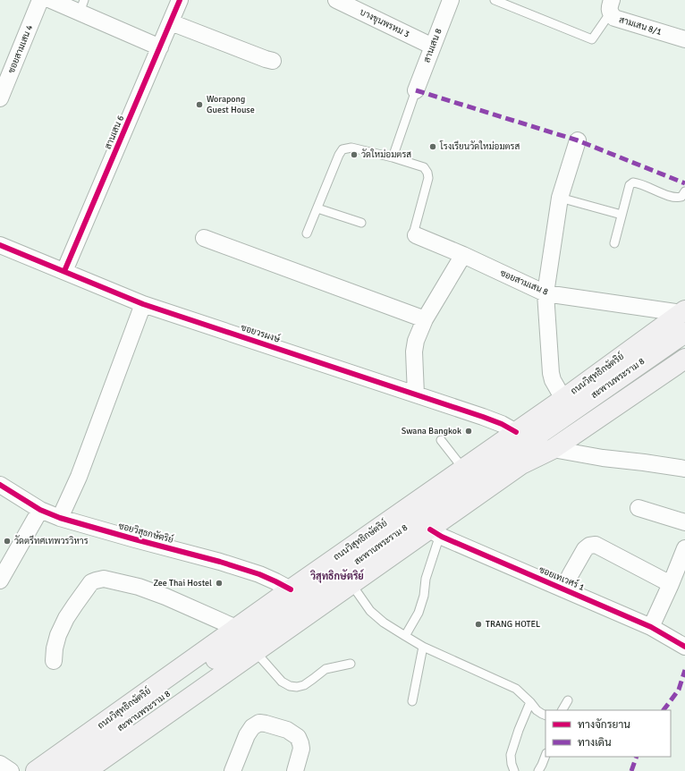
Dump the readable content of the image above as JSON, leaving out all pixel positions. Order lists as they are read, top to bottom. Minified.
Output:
{"streets":{"main road":["ถนนวิสุทธิกษัตริย์","สะพานพระราม 8"],"street":["บางขุนพรหม 3","สามเสน 8/1","สานเสน 8","ซอยสามเสน 4","สานเสน 6","ซอยสามเสน 8","ซอยวรผงษ์","ซอยวิสุธกษัตริย์","ซอยเทเวศร์ 1"]},"crossings":[["บางขุนพรหม 3","สานเสน 8"],["สานเสน 6","ซอยวรผงษ์"],["ซอยสามเสน 8","ถนนวิสุทธิกษัตริย์"],["ซอยวรผงษ์","ถนนวิสุทธิกษัตริย์"],["ถนนวิสุทธิกษัตริย์","ซอยวิสุธกษัตริย์"]],"districts":["วิสุทธิกษัตริย์"],"places":["Worapong Guest House","โรงเรียนวัดใหม่อมตรส","วัดใหม่อมตรส","Swana Bangkok","วัดตรีทศเทพวรวิหาร","Zee Thai Hostel","TRANG HOTEL"],"legend":["ทางจักรยาน","ทางเดิน"]}
